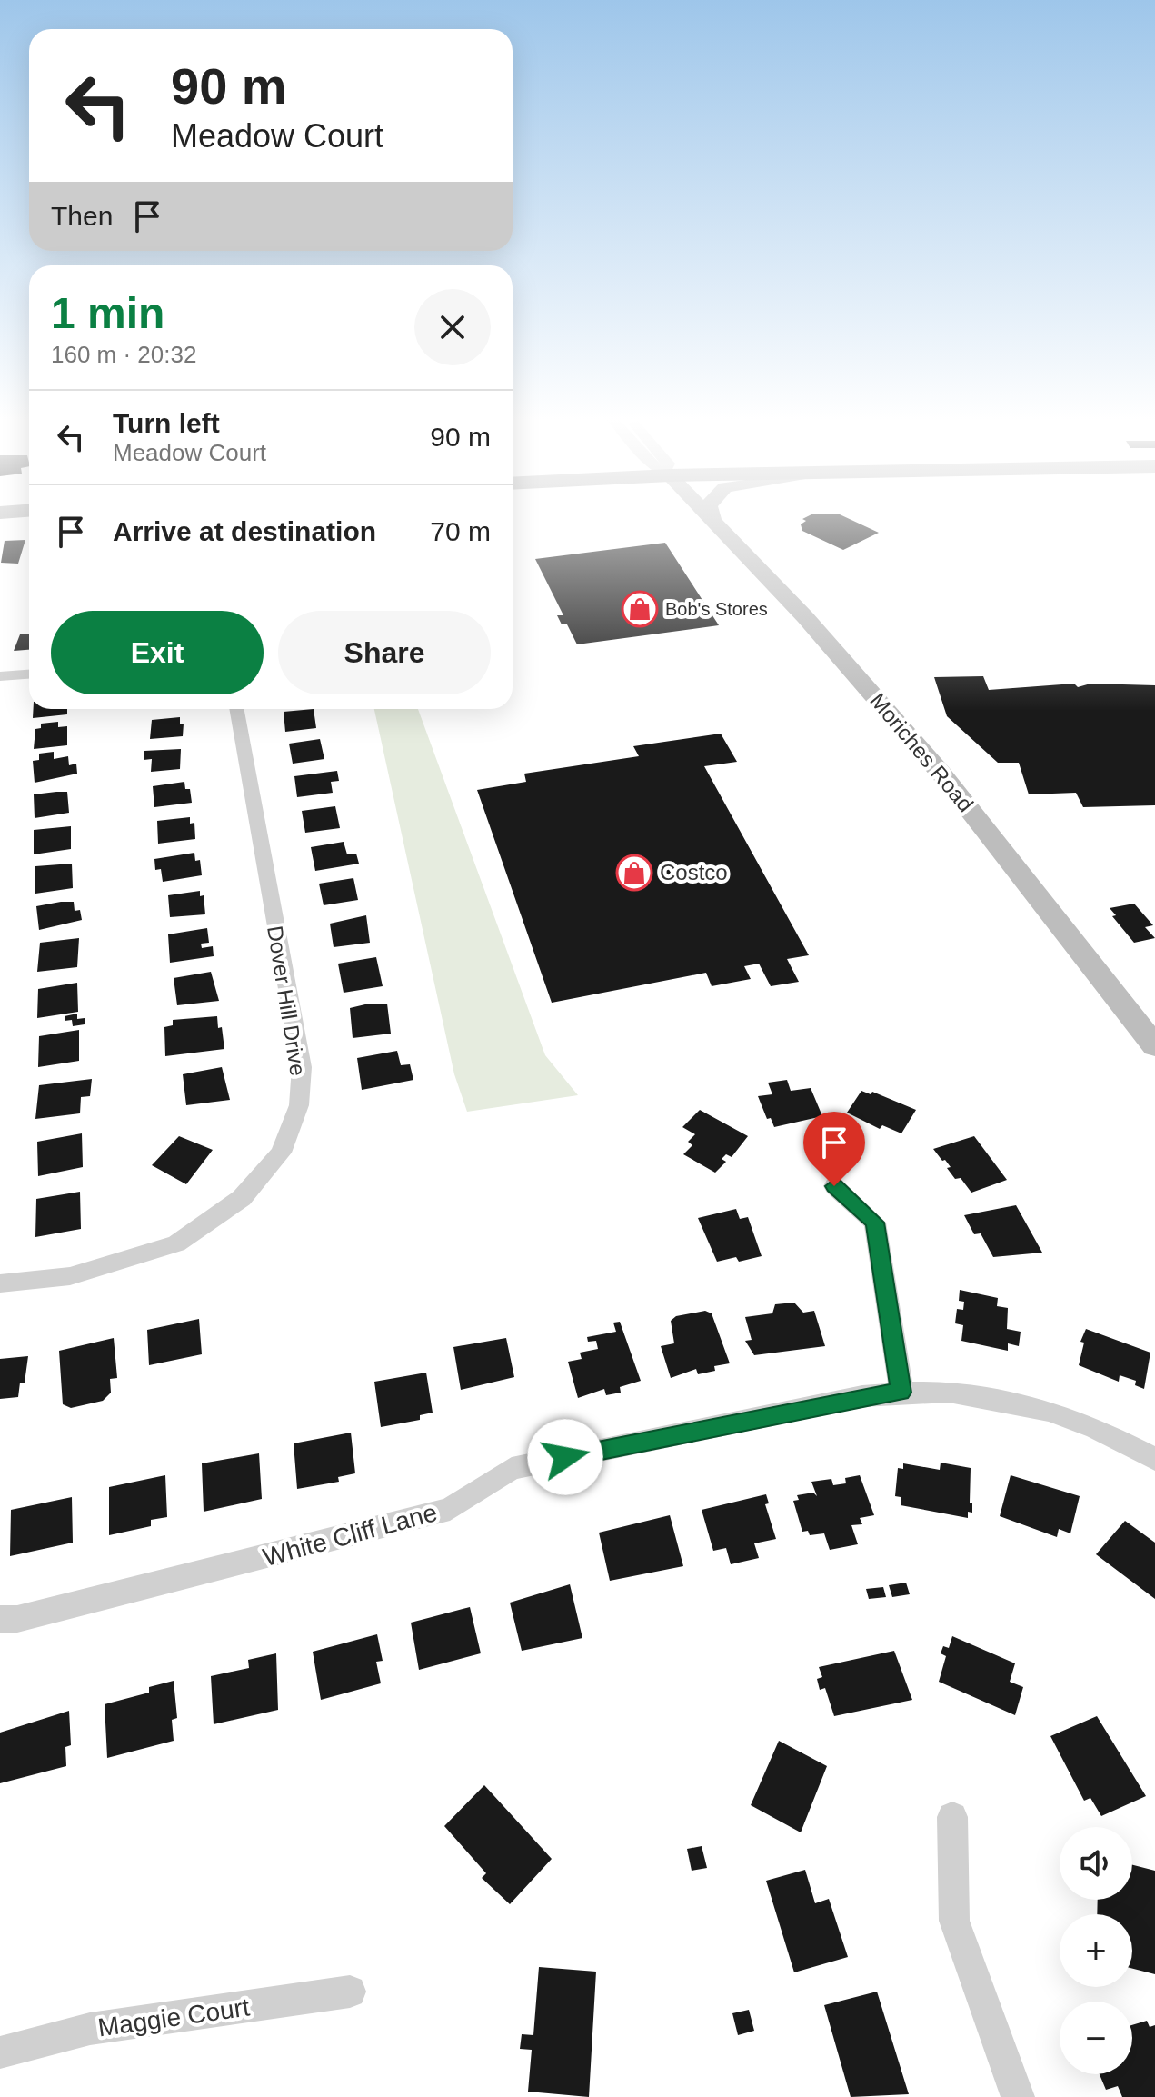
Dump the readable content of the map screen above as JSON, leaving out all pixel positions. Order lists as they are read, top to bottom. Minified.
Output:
{"streets":{"street":["Moriches Road","Dover Hill Drive","White Cliff Lane","Maggie Court"]},"places":{"shop":["Bob's Stores","Costco"]},"page":{"turn":["90 m","Meadow Court"],"then":"Then","heading":["1 min","160 m · 20:32"],"list":[{"name":"Turn left","note":"Meadow Court","value":"90 m"},{"name":"Arrive at destination","value":"70 m"}],"buttons":["Exit","Share"],"map_buttons":["+","−"]}}
